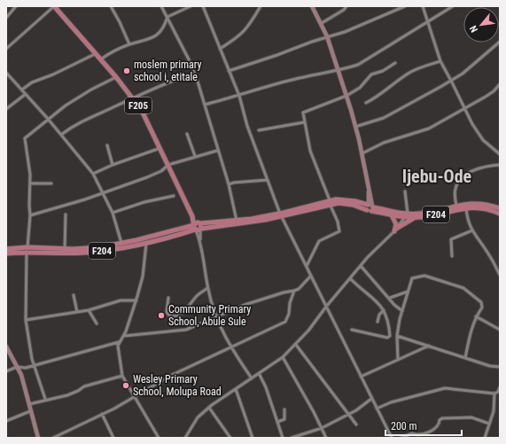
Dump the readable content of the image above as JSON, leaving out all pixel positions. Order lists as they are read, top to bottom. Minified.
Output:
{"streets":{"main road":["F205","F204"]},"crossings":[["F205","F204"]],"districts":["Ijebu-Ode"],"places":["moslem primary school i, etitale","Community Primary School, Abule Sule","Wesley Primary School, Molupa Road"],"scale_bar":"200 m","north":"bottom left"}
